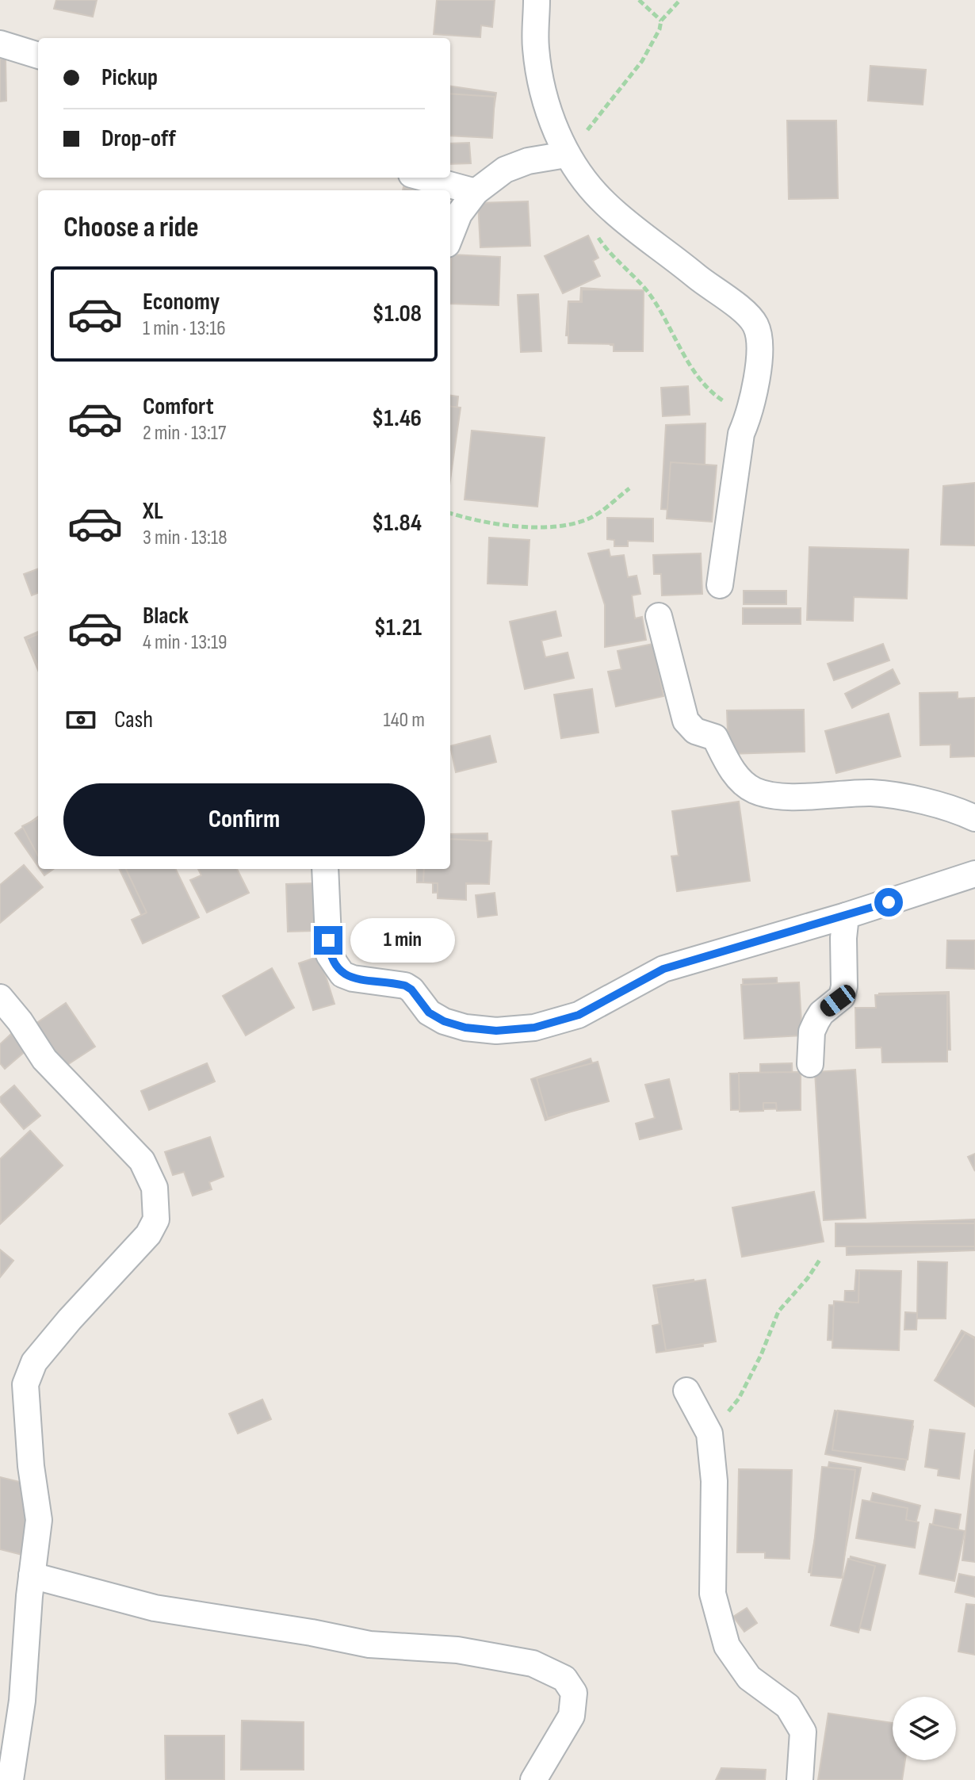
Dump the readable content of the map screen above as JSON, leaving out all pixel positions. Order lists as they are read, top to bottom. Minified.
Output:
{"page":{"banner":["Pickup","Drop-off"],"heading":"Choose a ride","list":[{"name":"Economy","note":"1 min · 13:16","value":"$1.08"},{"name":"Comfort","note":"2 min · 13:17","value":"$1.46"},{"name":"XL","note":"3 min · 13:18","value":"$1.84"},{"name":"Black","note":"4 min · 13:19","value":"$1.21"}],"pay":["Cash","140 m"],"buttons":"Confirm","bubble":"1 min"}}
